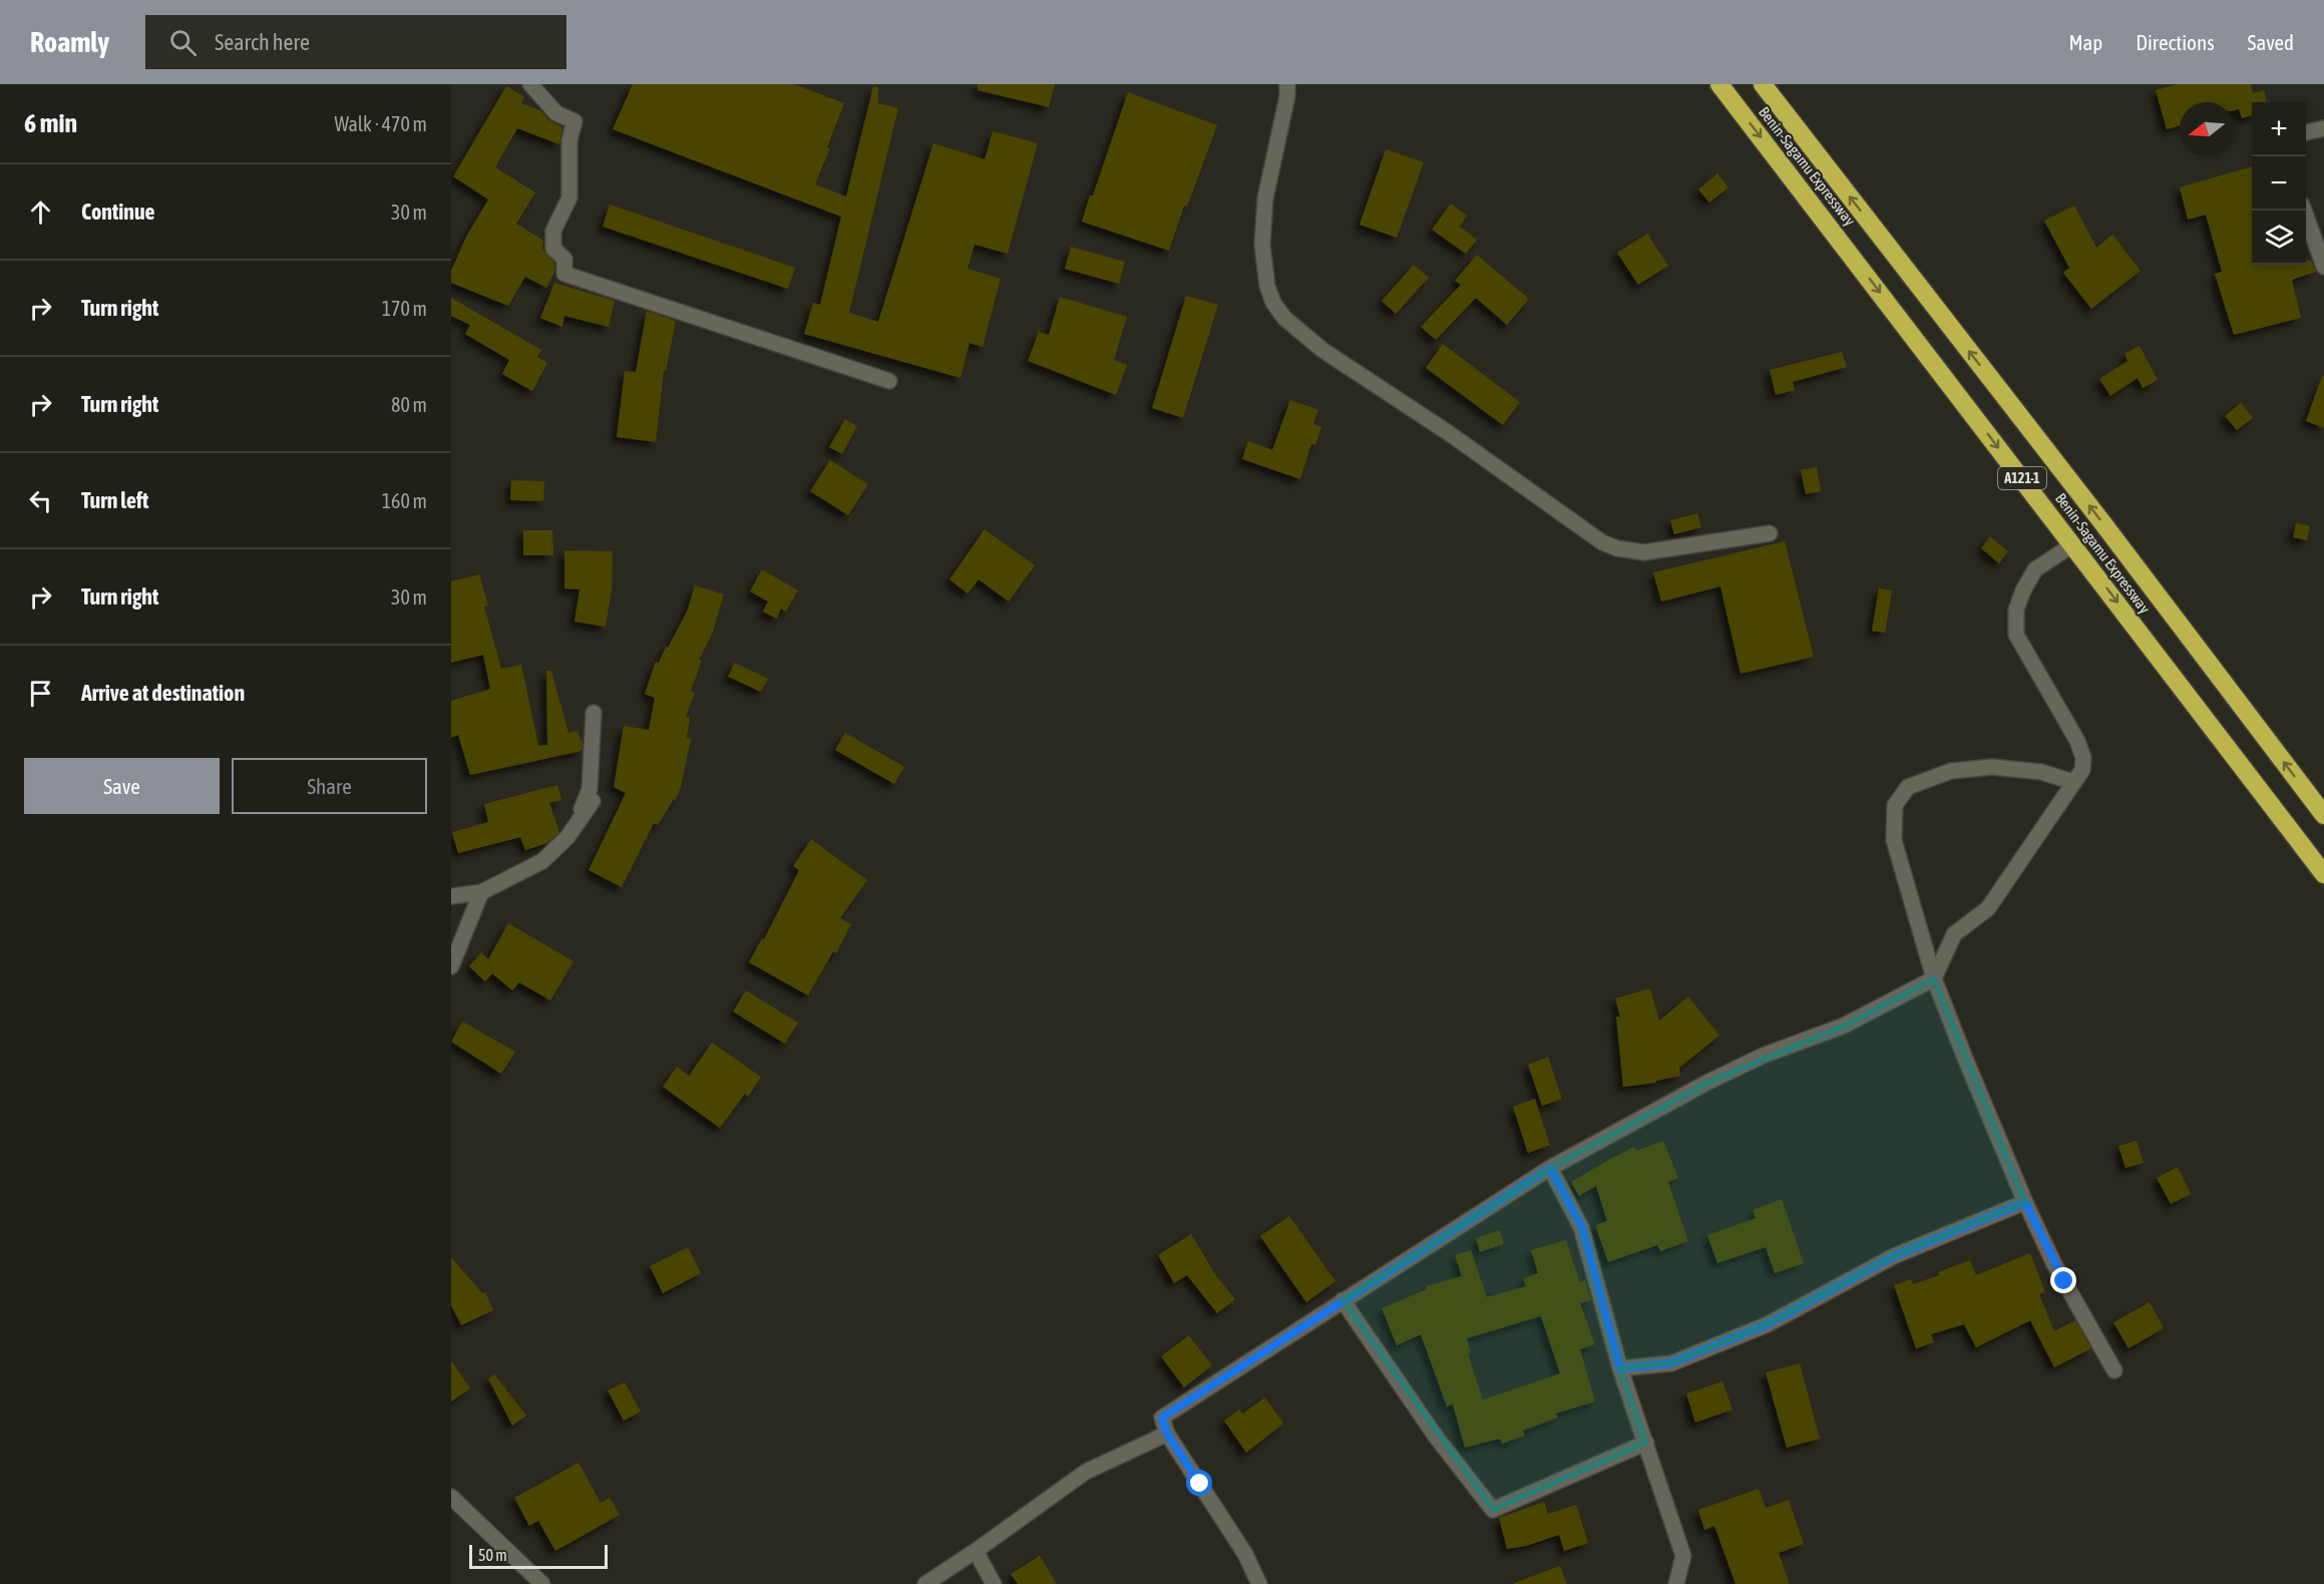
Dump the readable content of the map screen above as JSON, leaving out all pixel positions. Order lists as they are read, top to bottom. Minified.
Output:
{"streets":{"highway":["Benin-Sagamu Expressway","A121-1"]},"scale_bar":"50 m","north":"left","page":{"header":"Roamly","search":"Search here","nav":["Map","Directions","Saved"],"heading":["6 min","Walk · 470 m"],"map_buttons":["+","−"],"list":[["Continue","30 m"],["Turn right","170 m"],["Turn right","80 m"],["Turn left","160 m"],["Turn right","30 m"],"Arrive at destination"],"buttons":["Save","Share"],"scale":"50 m"}}
